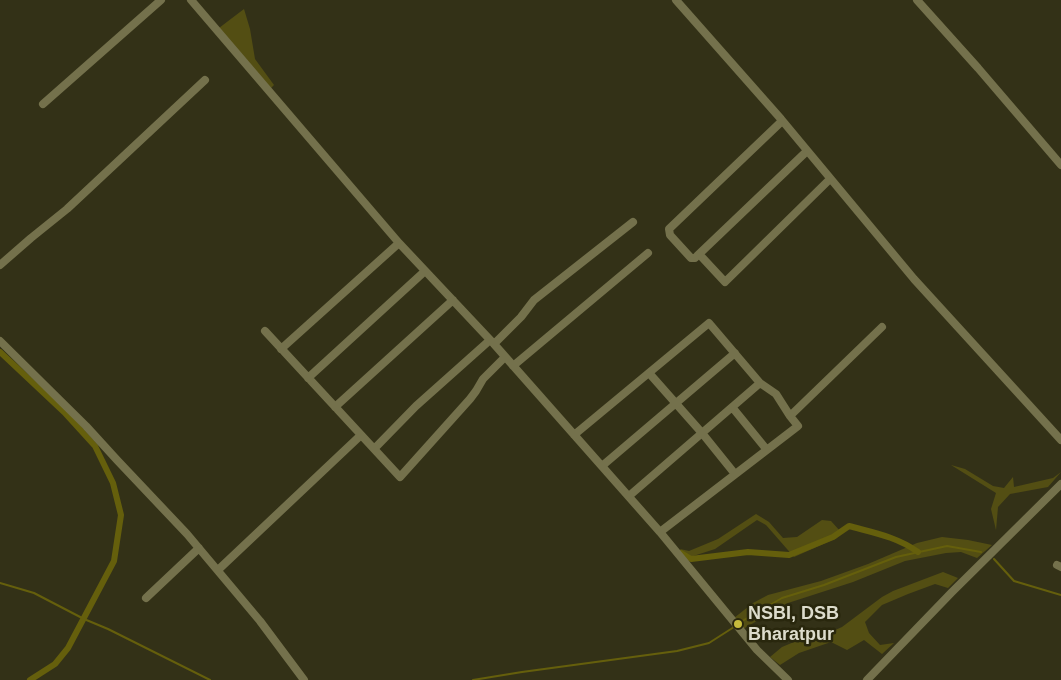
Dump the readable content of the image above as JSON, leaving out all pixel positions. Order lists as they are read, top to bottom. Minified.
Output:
{"places":["NSBI, DSB Bharatpur"]}
